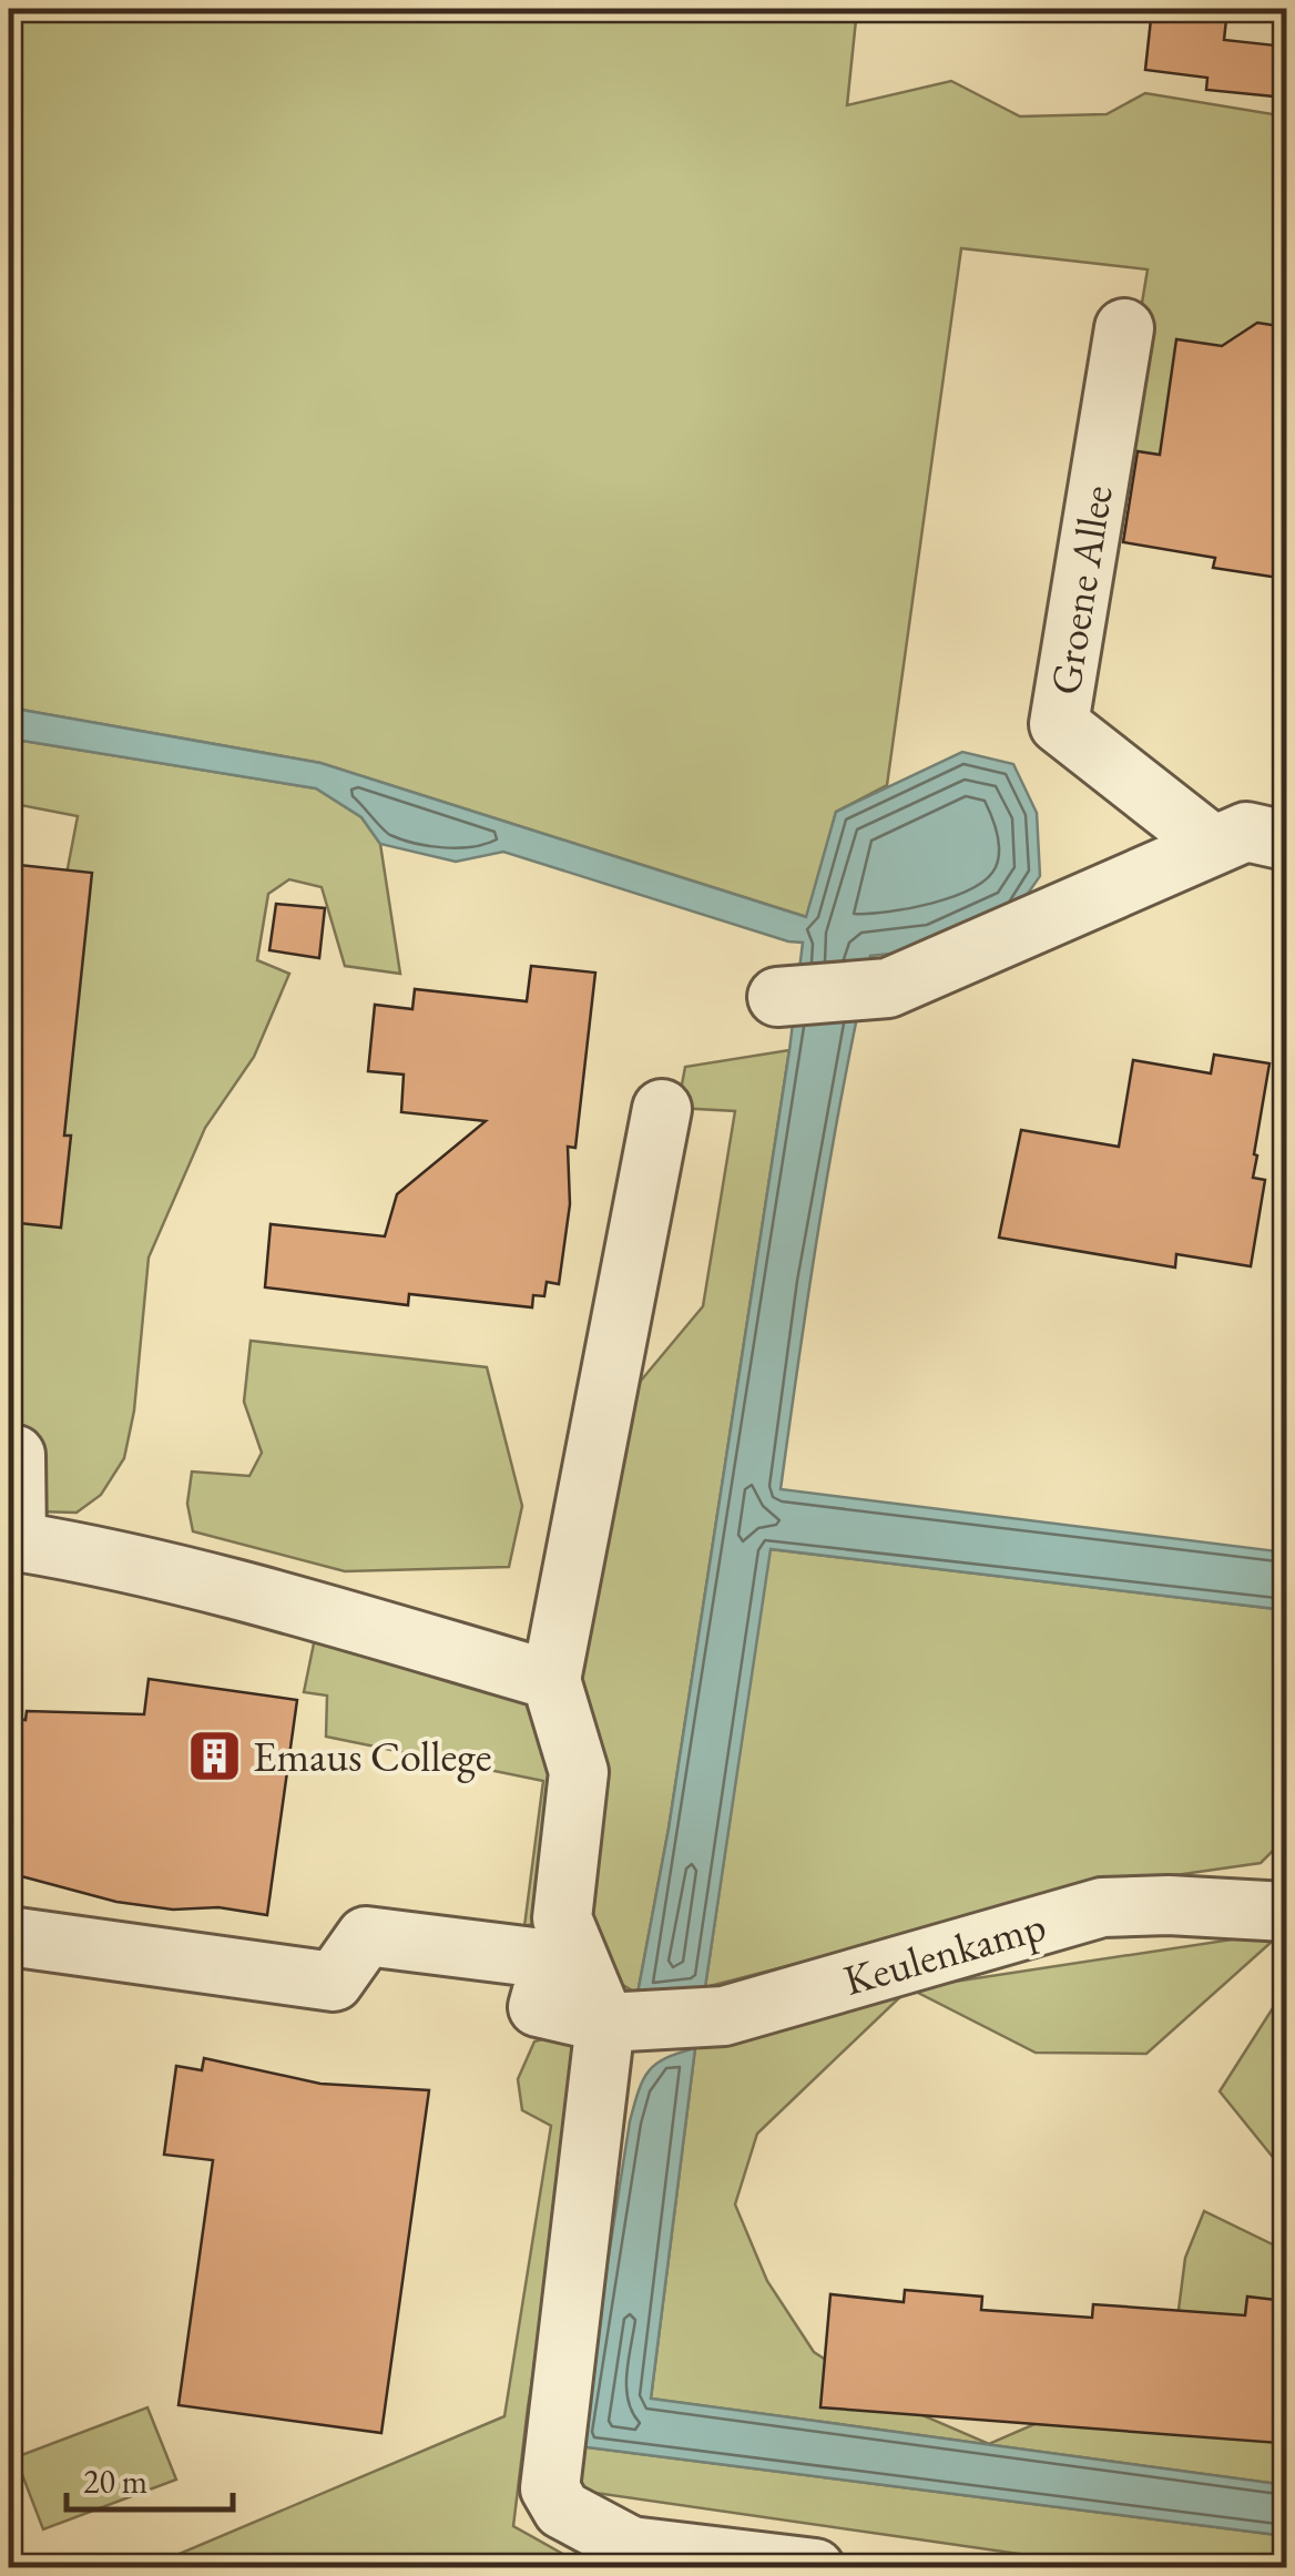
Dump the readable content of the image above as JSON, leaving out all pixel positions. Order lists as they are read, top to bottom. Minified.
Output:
{"streets":{"street":["Groene Allee","Keulenkamp"]},"places":{"building":["Emaus College"]},"scale_bar":"20 m"}
